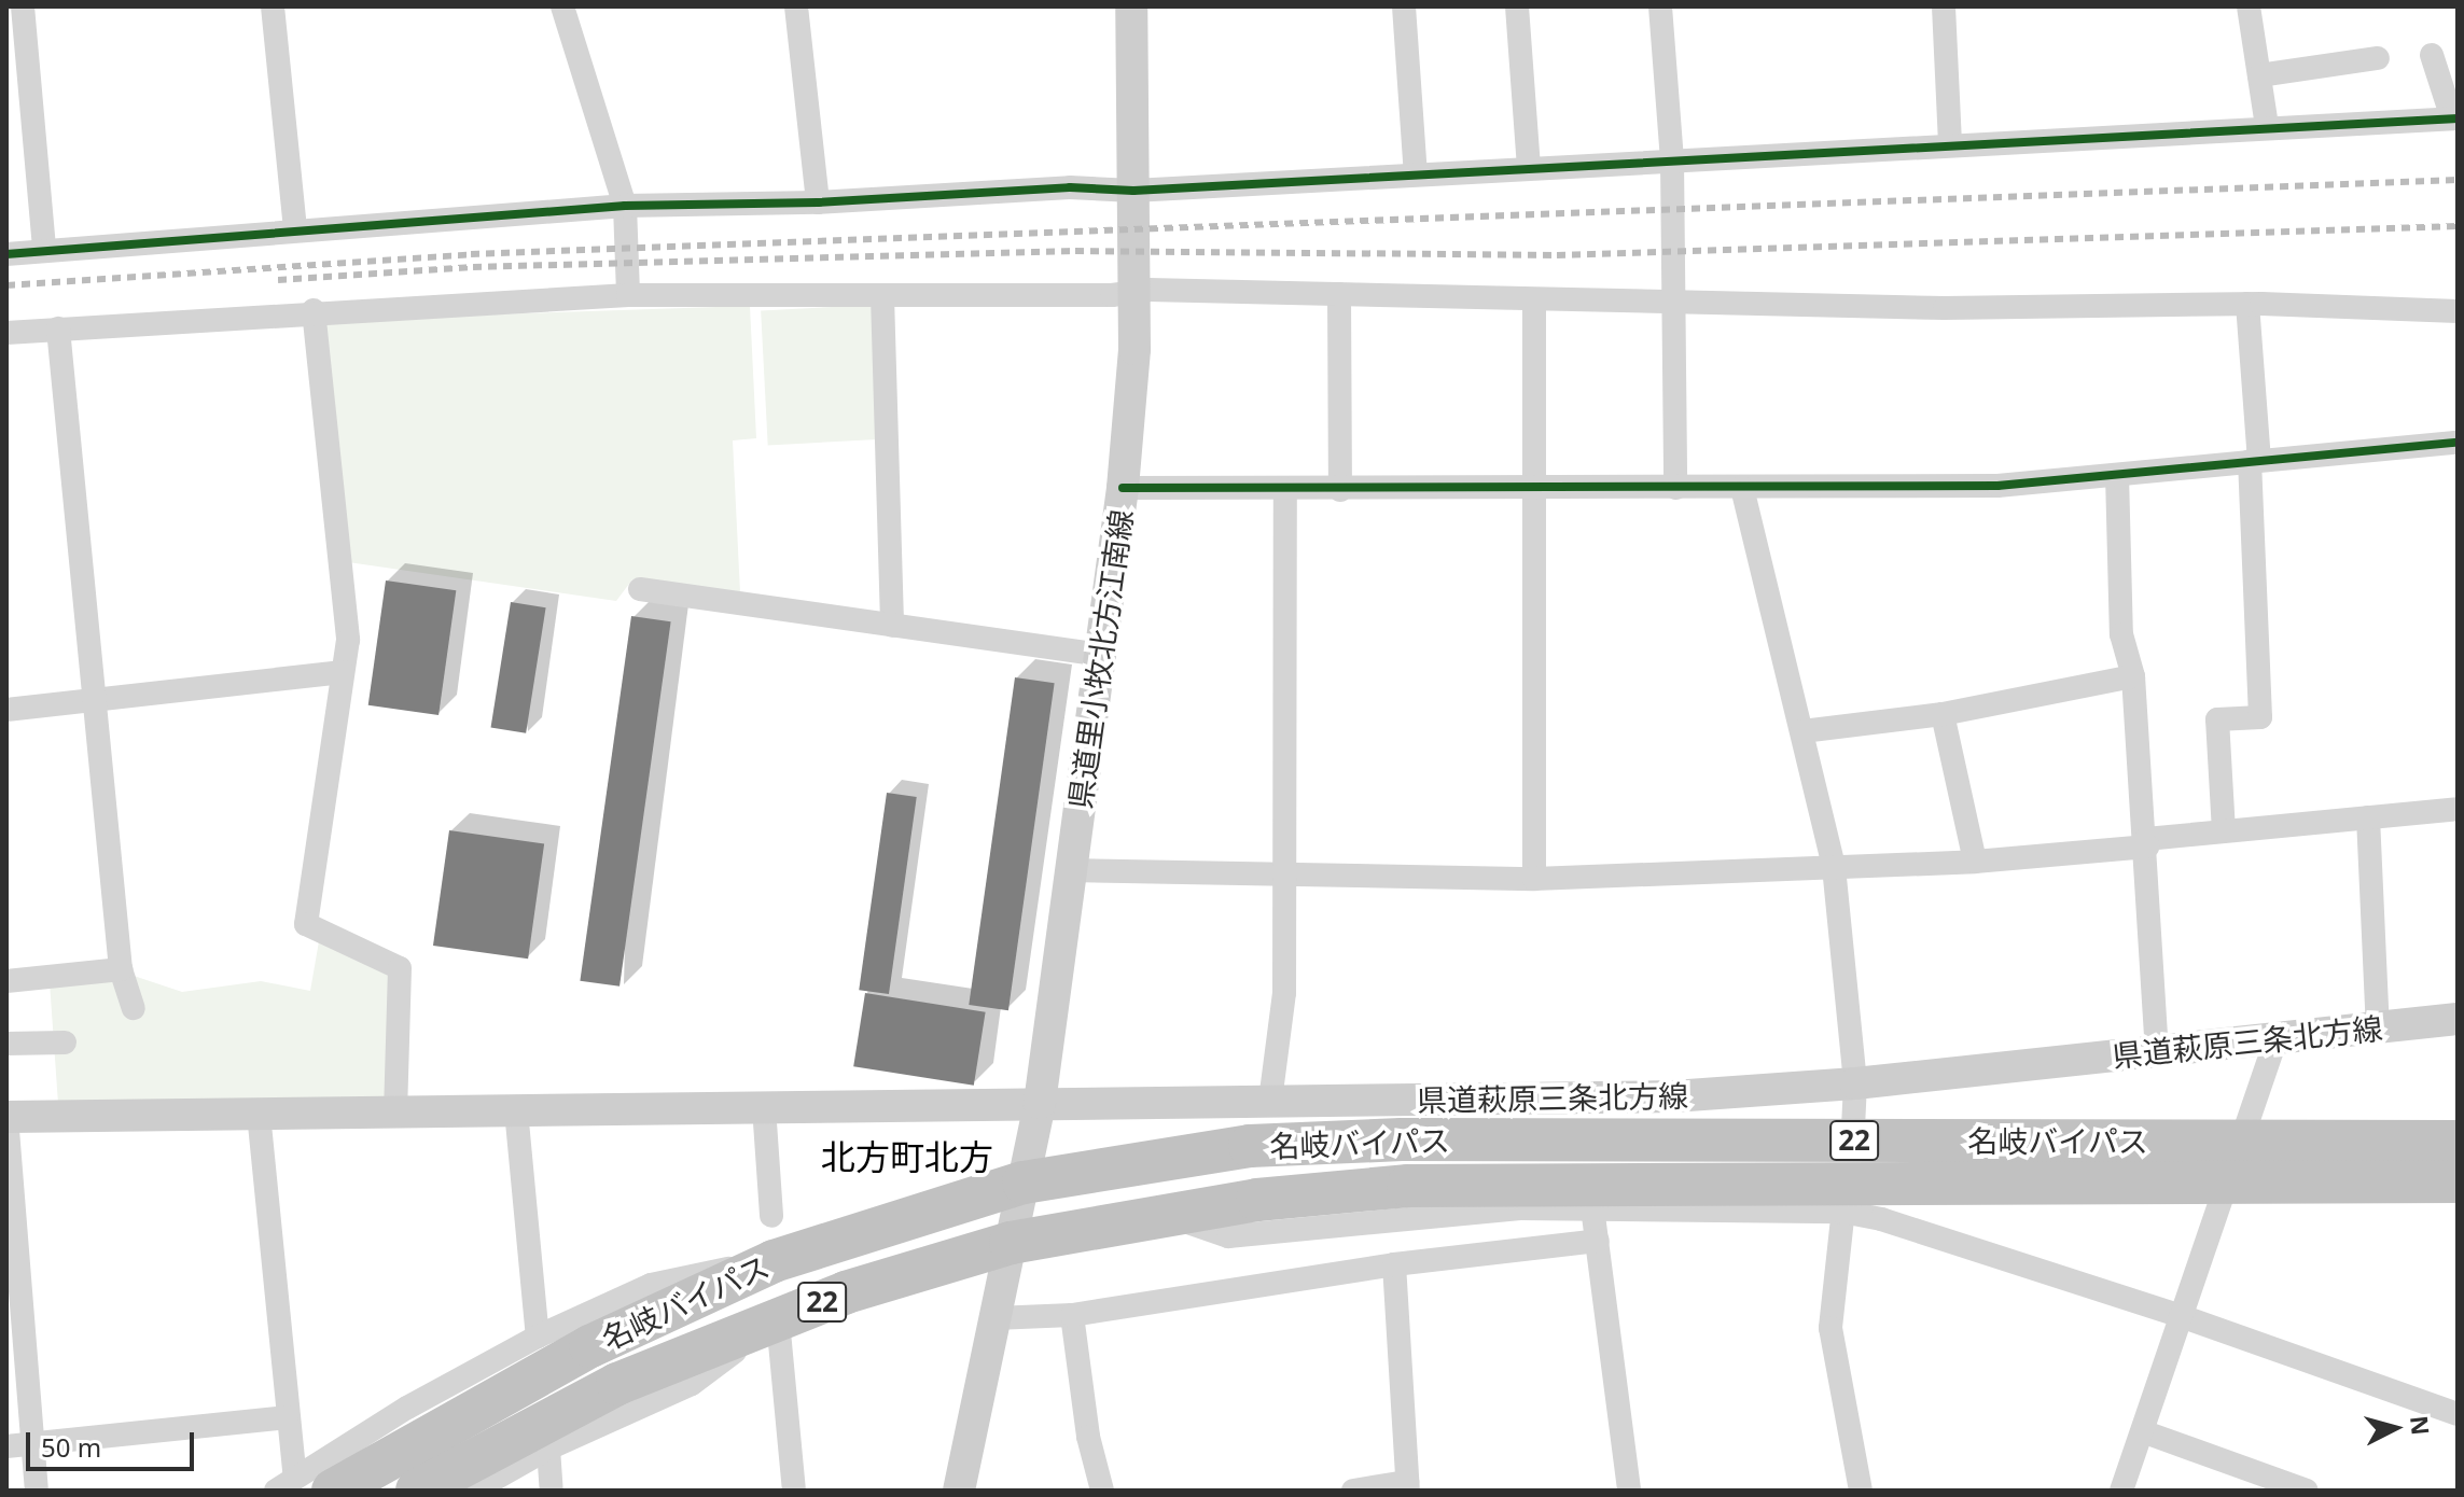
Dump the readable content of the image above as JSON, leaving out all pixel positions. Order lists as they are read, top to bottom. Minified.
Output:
{"streets":{"highway":["22","名岐バイパス"],"main road":["県道里小牧北方江南線","県道萩原三条北方線"]},"crossings":[["県道里小牧北方江南線","県道萩原三条北方線"]],"districts":["北方町北方"],"scale_bar":"50 m","north":"right"}
